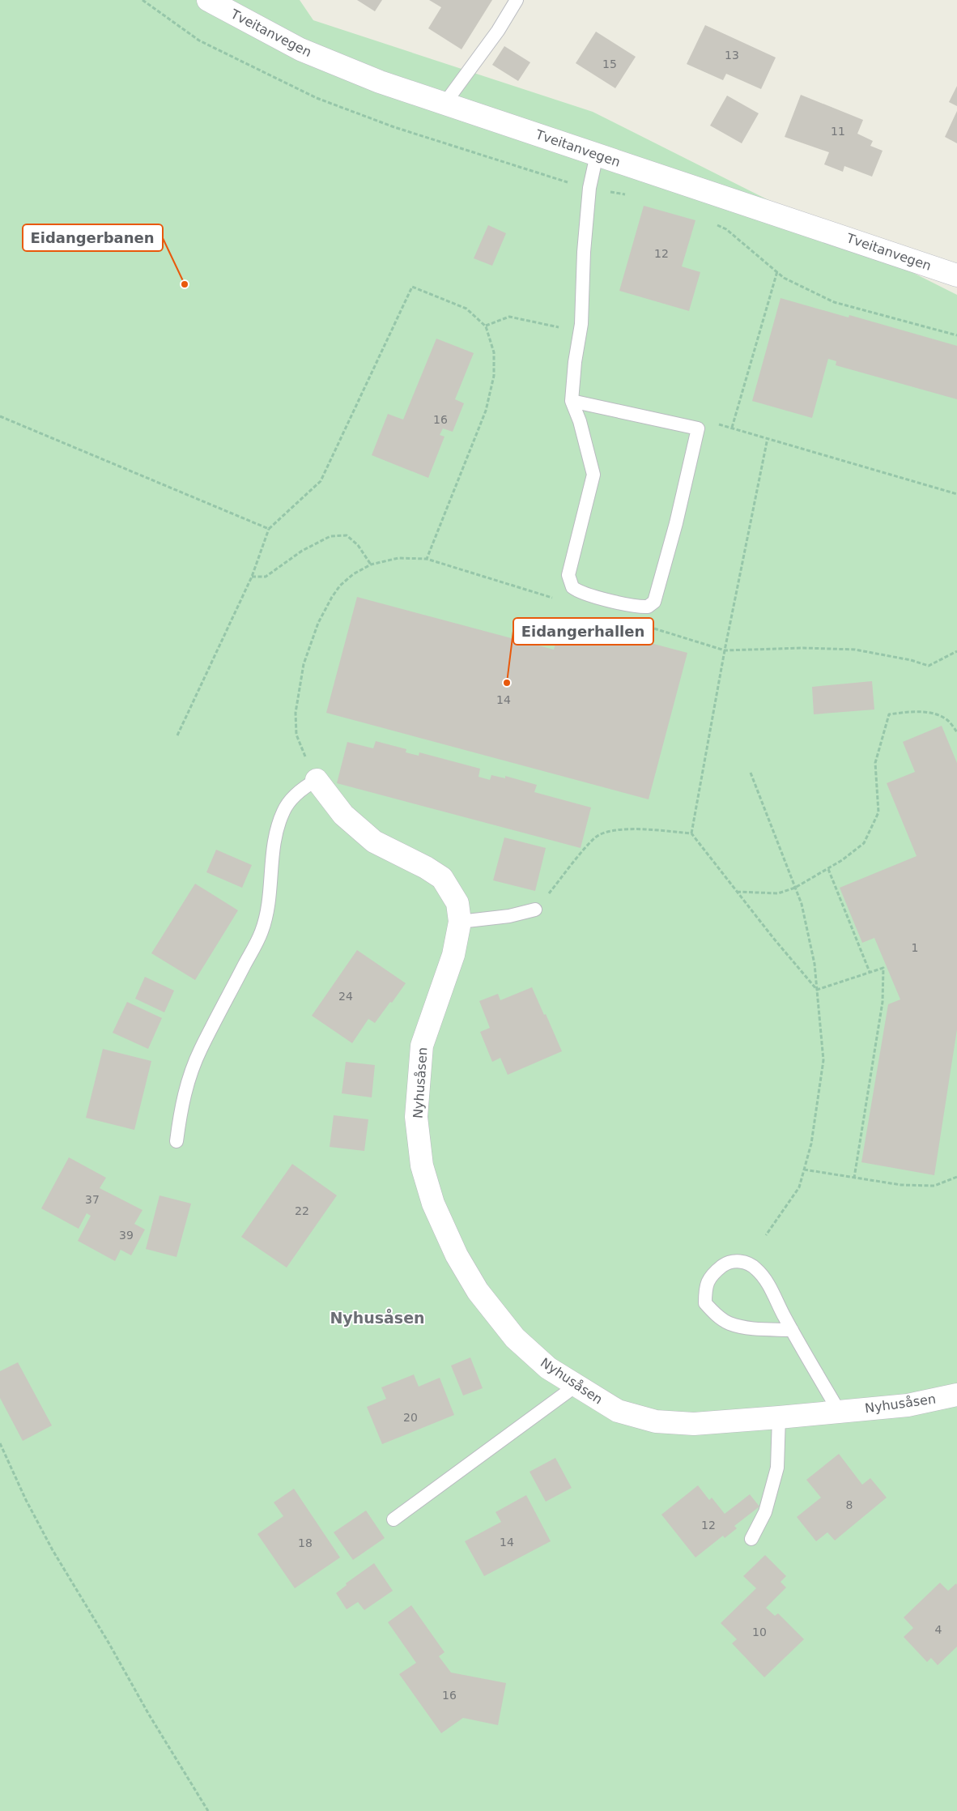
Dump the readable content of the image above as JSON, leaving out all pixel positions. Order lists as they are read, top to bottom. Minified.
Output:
{"streets":{"street":["Tveitanvegen","Nyhusåsen"]},"districts":["Nyhusåsen"],"places":["Eidangerbanen","Eidangerhallen"],"house_numbers":["13","15","11","12","16","14","1","24","37","22","39","20","8","12","14","18","4","10","16"]}
